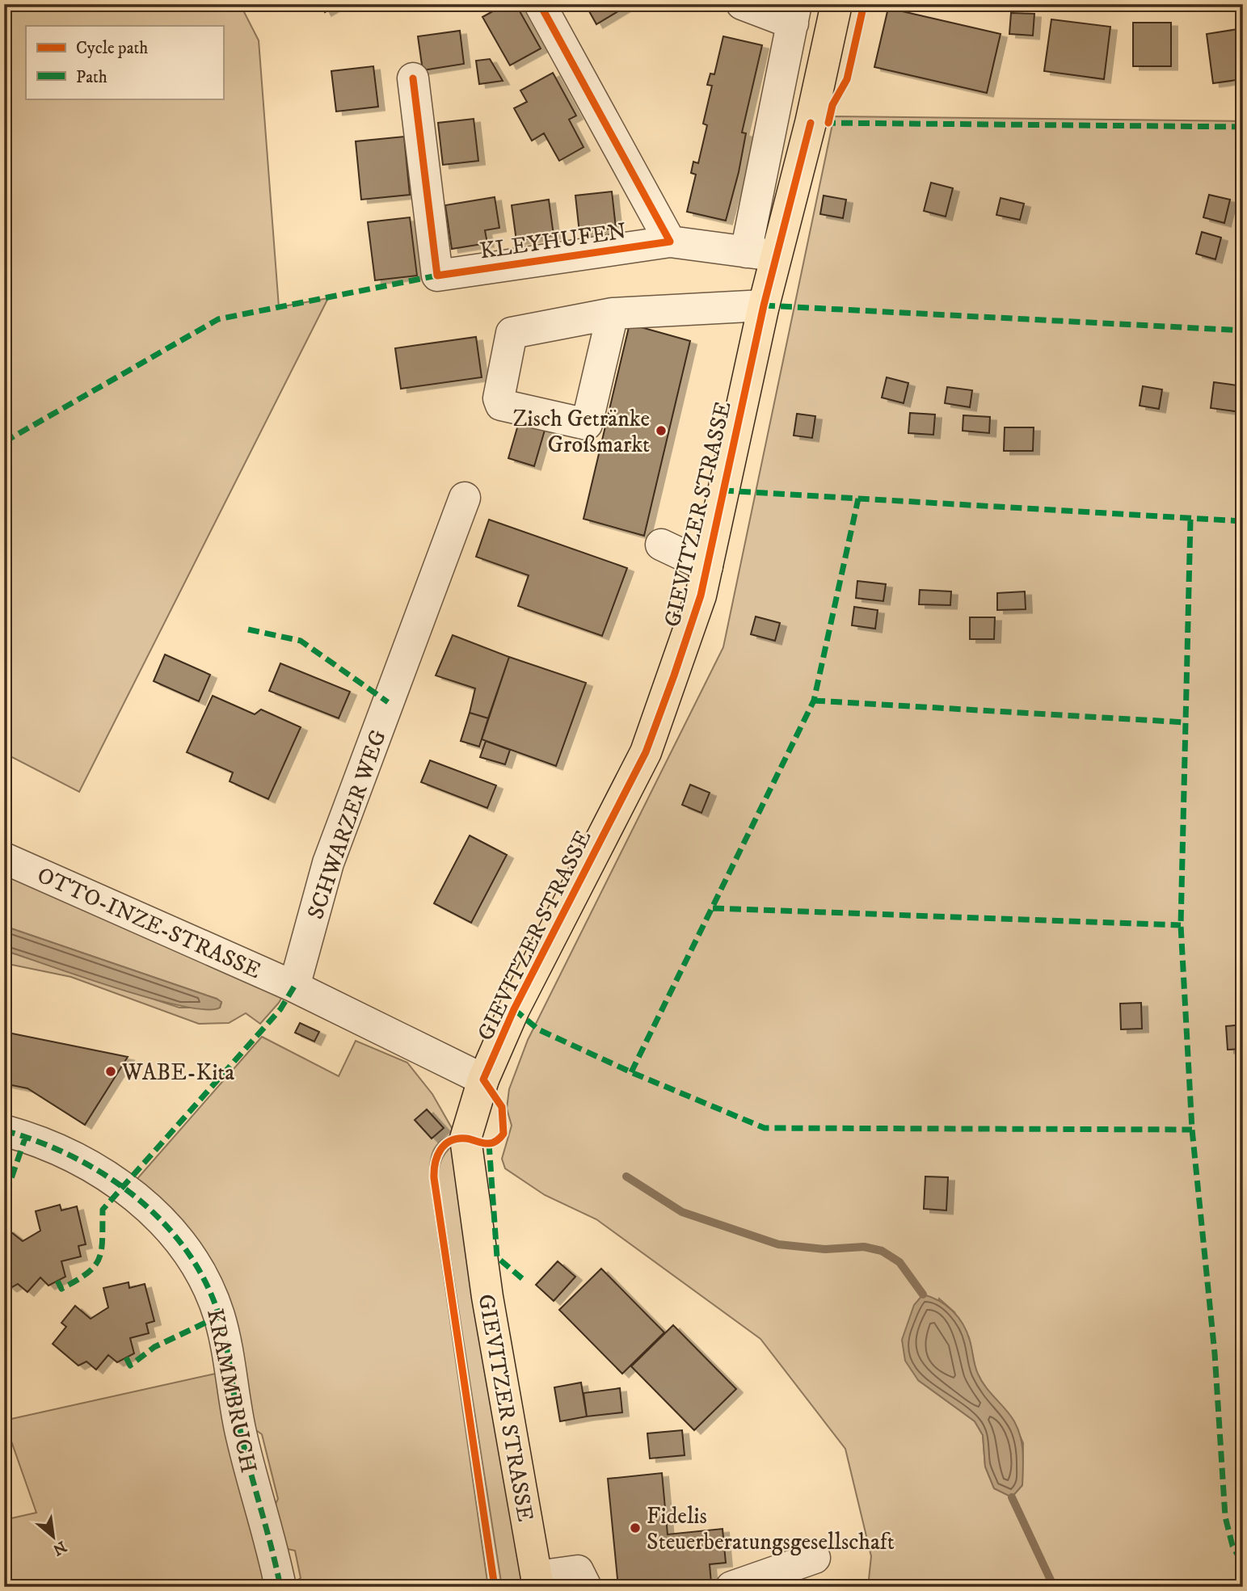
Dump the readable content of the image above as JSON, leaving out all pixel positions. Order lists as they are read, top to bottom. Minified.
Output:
{"streets":{"main road":["GIEVITZER STRASSE"],"street":["KLEYHUFEN","SCHWARZER WEG","OTTO-INZE-STRASSE","KRAMMBRUCH"]},"crossings":[["SCHWARZER WEG","OTTO-INZE-STRASSE"]],"places":["Zisch Getränke Großmarkt","WABE-Kita","Fidelis Steuerberatungsgesellschaft"],"legend":["Cycle path","Path"],"north":"bottom right"}
